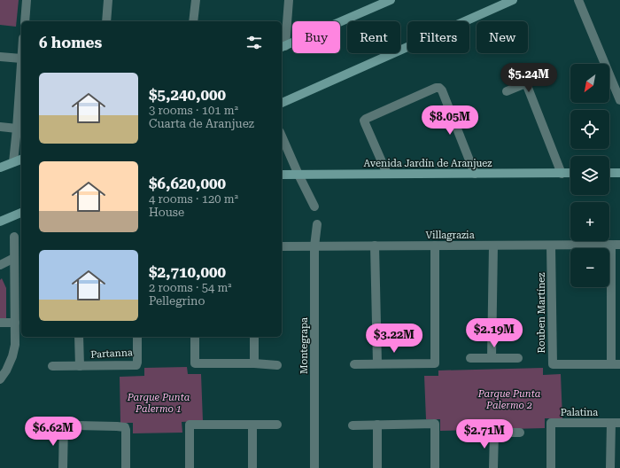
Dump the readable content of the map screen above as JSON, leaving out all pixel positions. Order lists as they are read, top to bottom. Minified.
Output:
{"streets":{"main road":["Avenida Jardín de Aranjuez"],"street":["Villagrazia","Rouben Martínez","Montegrapa","Partanna","Palatina"]},"crossings":[["Villagrazia","Rouben Martínez"],["Villagrazia","Montegrapa"]],"parks":["Parque Punta Palermo 2","Parque Punta Palermo 1"],"north":"bottom left","page":{"chip":["Buy","Rent","Filters","New"],"heading":"6 homes","price":["$5.24M","$8.05M","$2.19M","$3.22M","$6.62M","$2.71M"],"map_buttons":["+","−"],"list":[{"name":"$5,240,000","note":"3 rooms · 101 m² · Cuarta de Aranjuez"},{"name":"$6,620,000","note":"4 rooms · 120 m² · House"},{"name":"$2,710,000","note":"2 rooms · 54 m² · Pellegrino"}]}}
